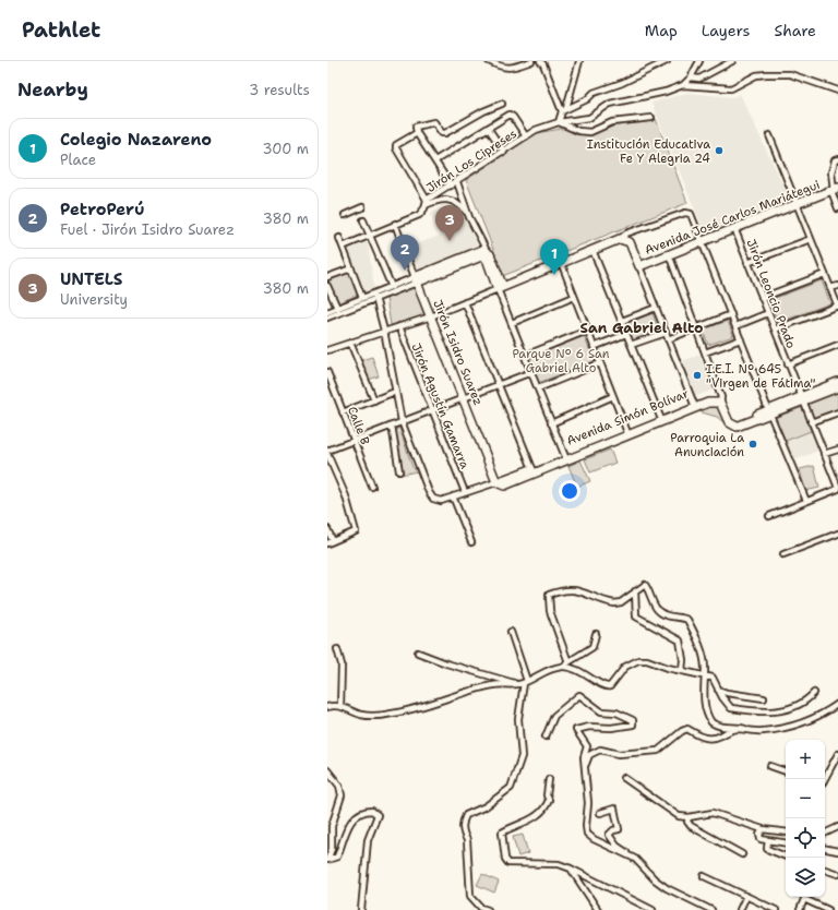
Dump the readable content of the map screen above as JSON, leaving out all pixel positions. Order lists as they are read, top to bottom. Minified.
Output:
{"streets":{"street":["Jirón Los Cipreses","Avenida José Carlos Mariátegui","Jirón Leoncio Prado","Jirón Isidro Suarez","Jirón Agustín Gamarra","Avenida Simón Bolívar","Calle B"]},"crossings":[["Jirón Los Cipreses","Jirón Isidro Suarez"],["Avenida José Carlos Mariátegui","Jirón Leoncio Prado"],["Jirón Isidro Suarez","Avenida Simón Bolívar"],["Jirón Agustín Gamarra","Avenida Simón Bolívar"]],"districts":["San Gabriel Alto"],"parks":["Parque N° 6 San Gabriel Alto"],"places":["Institución Educativa Fe Y Alegria 24","I.E.I. N° 645 \"Virgen de Fátima\"","Parroquia La Anunciación"],"page":{"header":"Pathlet","nav":["Map","Layers","Share"],"heading":["Nearby","3 results"],"list":[{"mark":"1","name":"Colegio Nazareno","note":"Place","value":"300 m"},{"mark":"2","name":"PetroPerú","note":"Fuel · Jirón Isidro Suarez","value":"380 m"},{"mark":"3","name":"UNTELS","note":"University","value":"380 m"}],"pins":["3","2","1"],"map_buttons":["+","−"]}}
